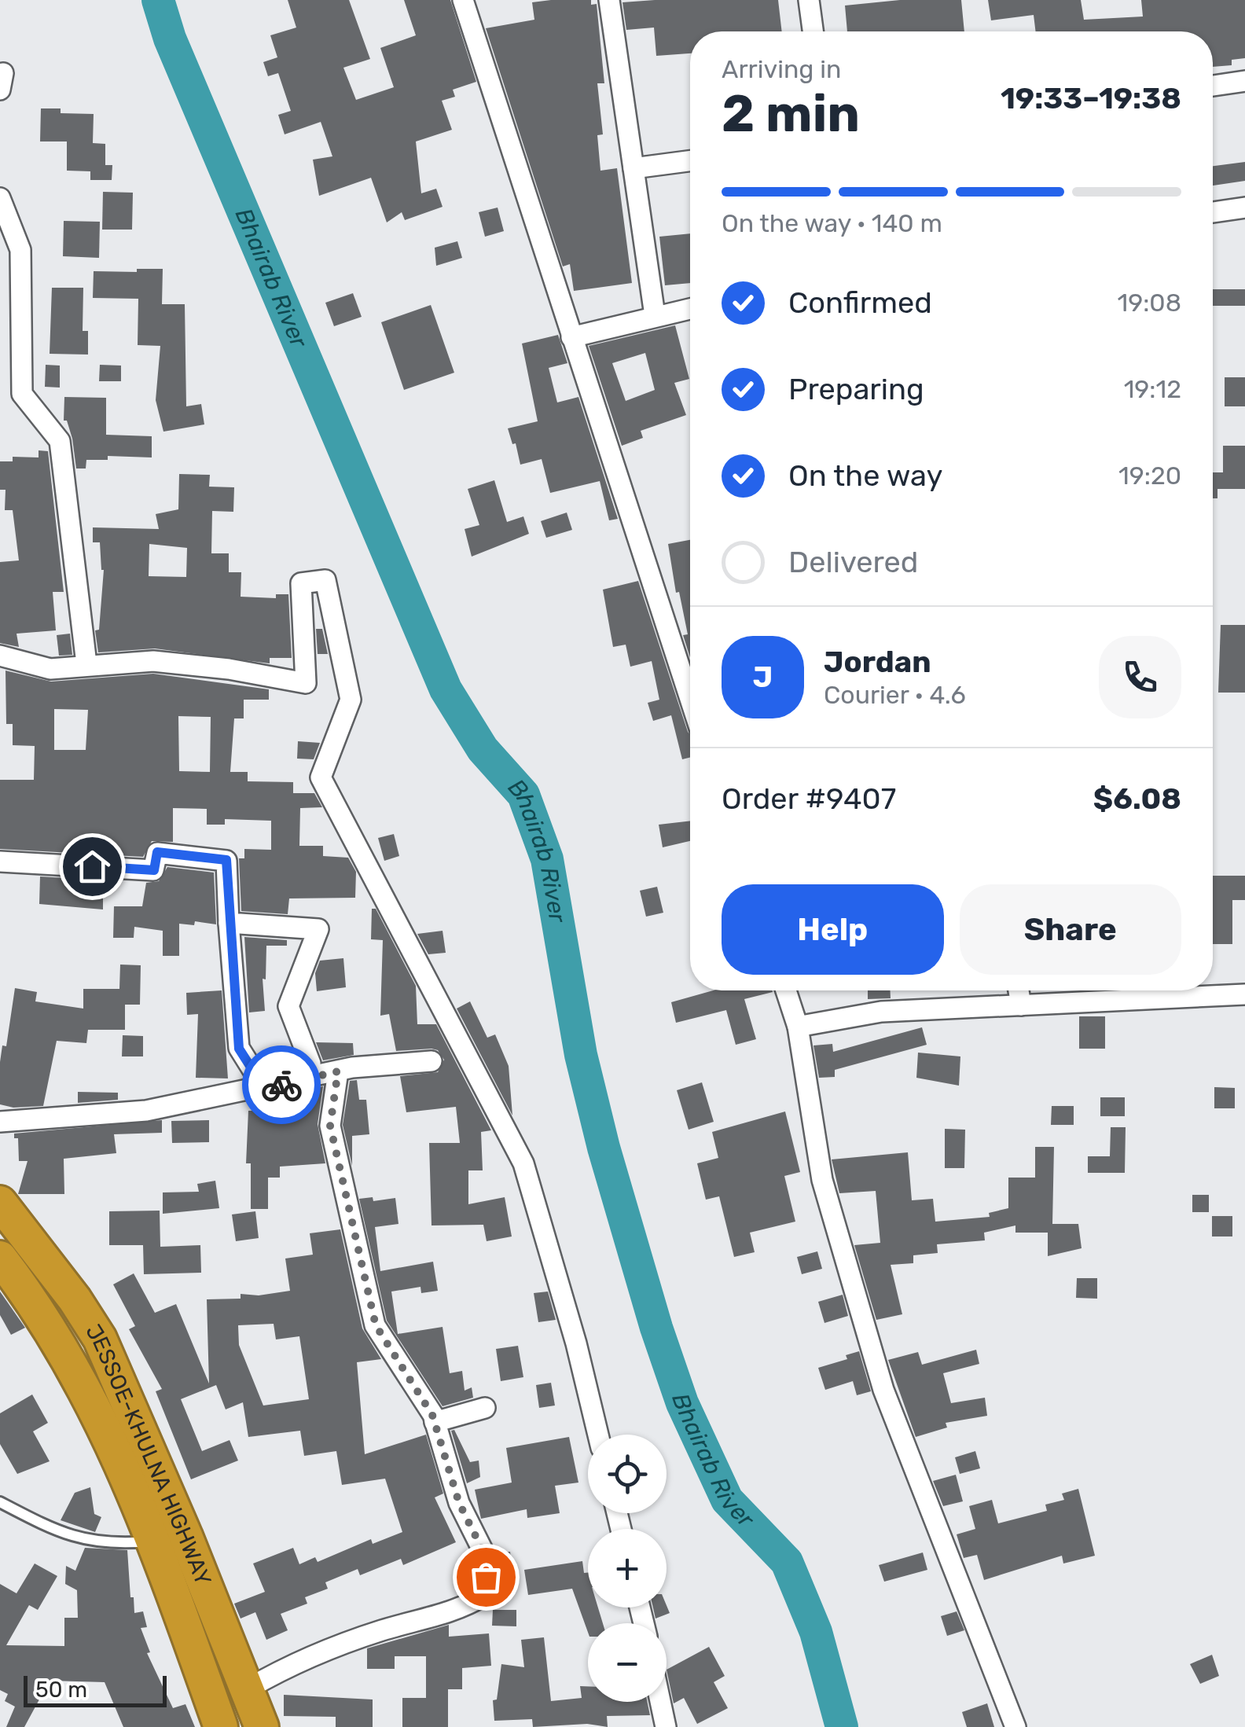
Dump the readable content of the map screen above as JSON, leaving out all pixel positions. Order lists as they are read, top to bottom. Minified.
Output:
{"streets":{"highway":["JESSOE-KHULNA HIGHWAY"]},"water":["Bhairab River"],"scale_bar":"50 m","page":{"heading":["2 min","Arriving in","19:33–19:38"],"panel":["Jordan","Courier · 4.6","Order #9407","$6.08"],"bar":"On the way · 140 m","list":[["Confirmed","19:08"],["Preparing","19:12"],["On the way","19:20"],"Delivered"],"round":"J","buttons":["Help","Share"],"map_buttons":["+","−"],"scale":"50 m"}}
